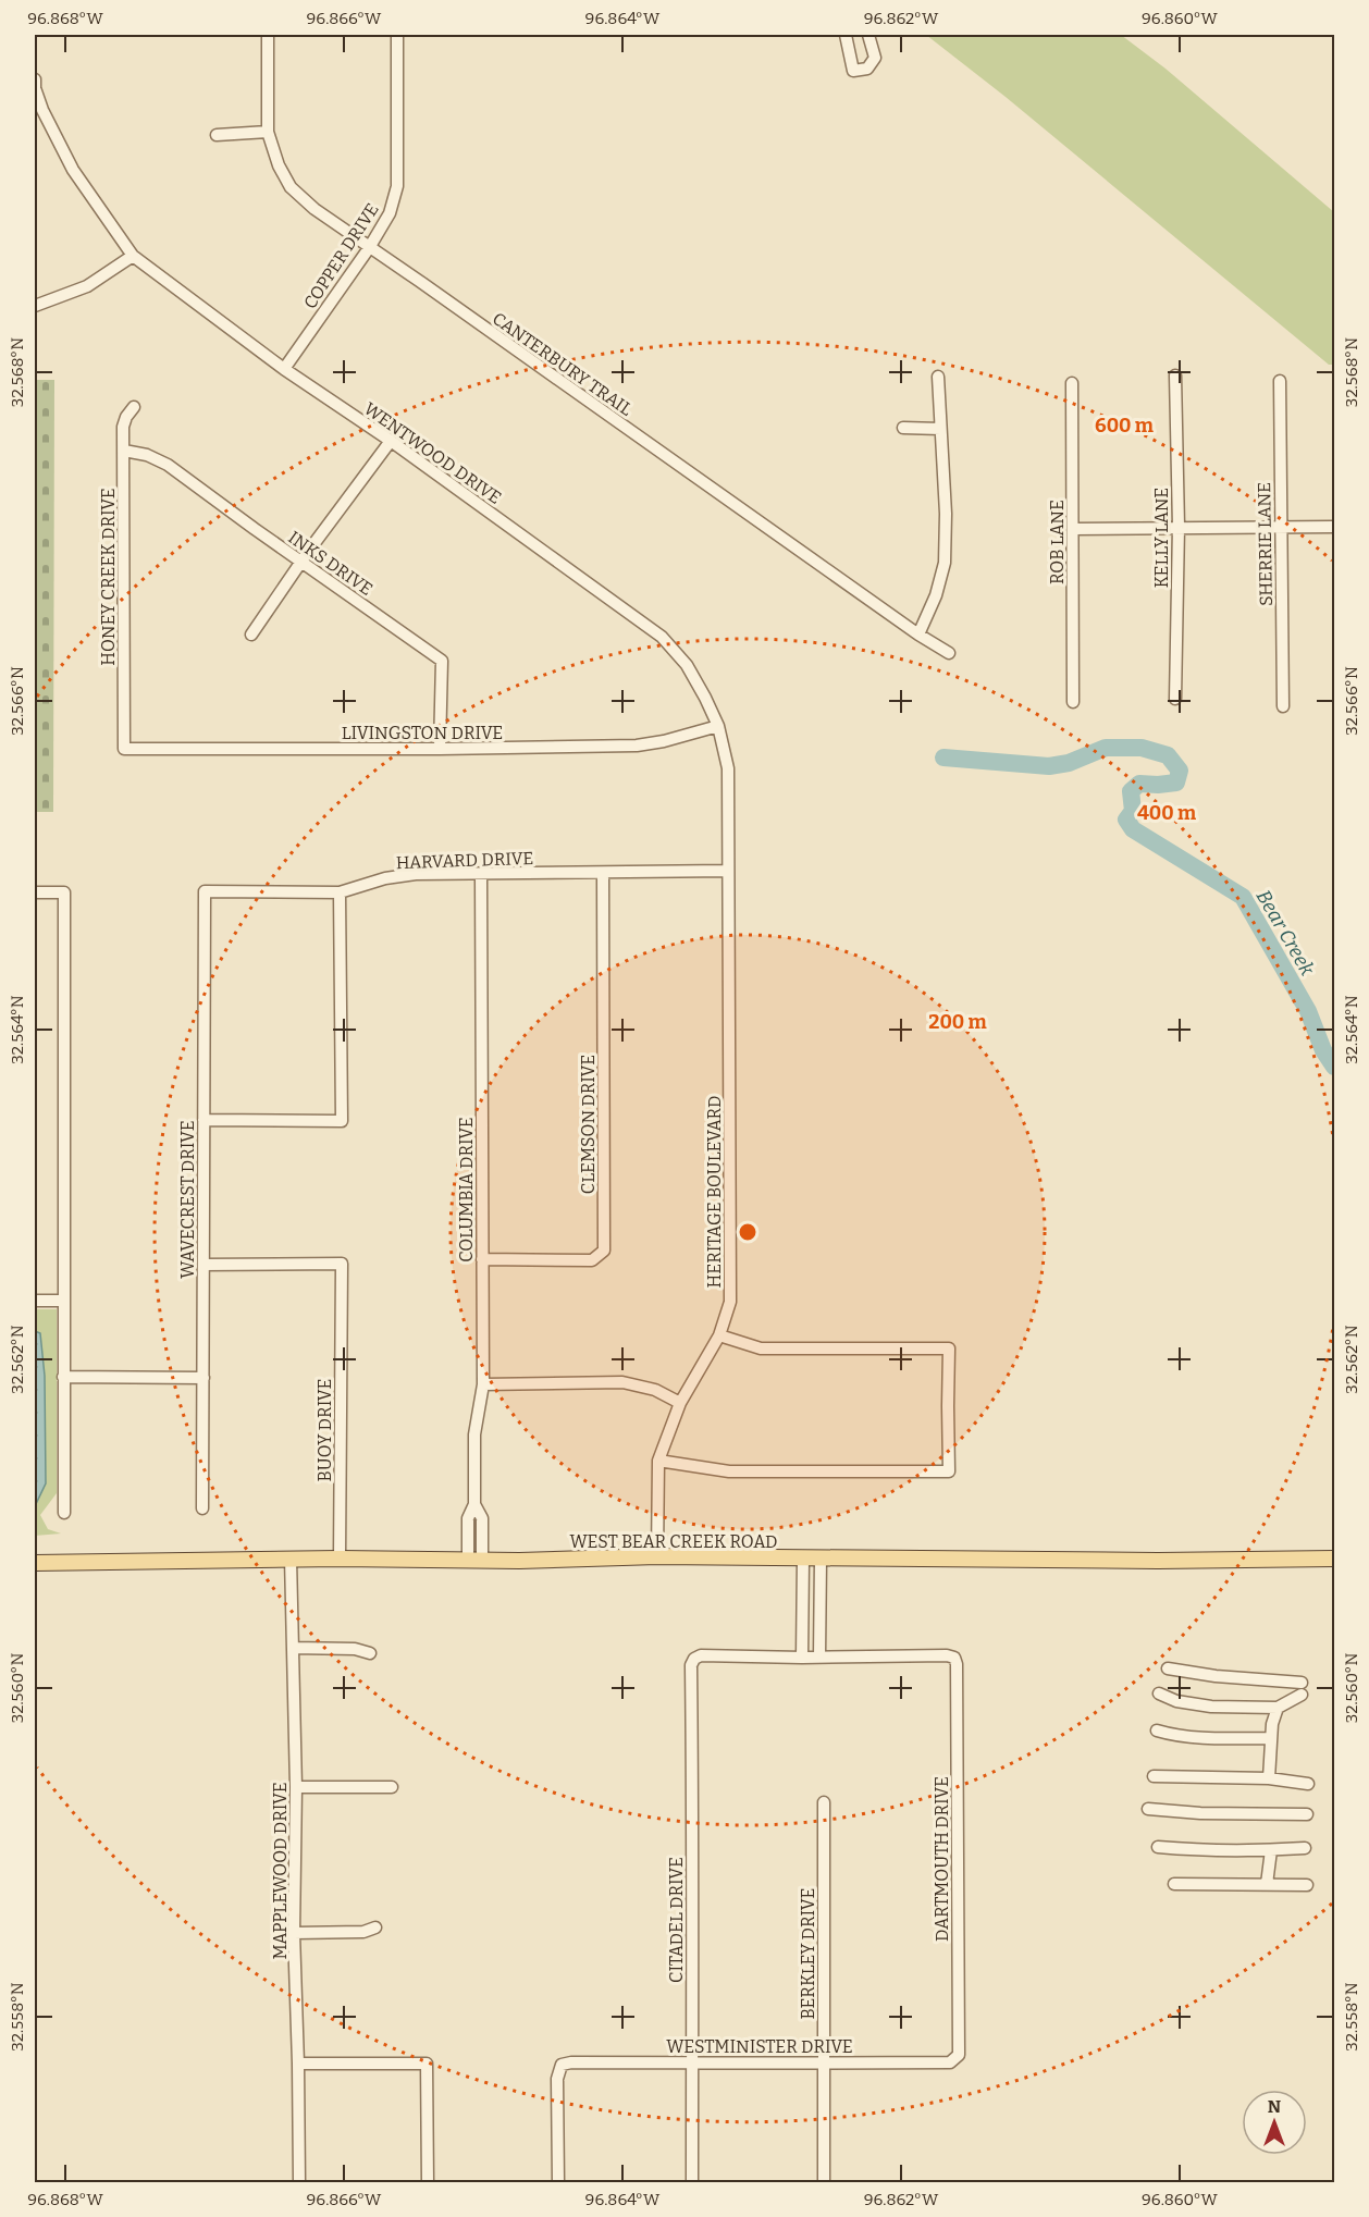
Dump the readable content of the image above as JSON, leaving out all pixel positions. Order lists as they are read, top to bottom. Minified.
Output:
{"streets":{"main road":["WEST BEAR CREEK ROAD"],"street":["COPPER DRIVE","CANTERBURY TRAIL","WENTWOOD DRIVE","KELLY LANE","ROB LANE","SHERRIE LANE","INKS DRIVE","HONEY CREEK DRIVE","LIVINGSTON DRIVE","HARVARD DRIVE","CLEMSON DRIVE","COLUMBIA DRIVE","HERITAGE BOULEVARD","WAVECREST DRIVE","BUOY DRIVE","DARTMOUTH DRIVE","MAPPLEWOOD DRIVE","CITADEL DRIVE","BERKLEY DRIVE","WESTMINISTER DRIVE"]},"crossings":[["COPPER DRIVE","CANTERBURY TRAIL"],["COPPER DRIVE","WENTWOOD DRIVE"],["WENTWOOD DRIVE","LIVINGSTON DRIVE"],["WENTWOOD DRIVE","HERITAGE BOULEVARD"],["INKS DRIVE","HONEY CREEK DRIVE"],["INKS DRIVE","LIVINGSTON DRIVE"],["HONEY CREEK DRIVE","LIVINGSTON DRIVE"],["HARVARD DRIVE","CLEMSON DRIVE"],["HARVARD DRIVE","COLUMBIA DRIVE"],["HARVARD DRIVE","HERITAGE BOULEVARD"],["HARVARD DRIVE","WAVECREST DRIVE"],["CLEMSON DRIVE","COLUMBIA DRIVE"],["COLUMBIA DRIVE","WEST BEAR CREEK ROAD"],["HERITAGE BOULEVARD","WEST BEAR CREEK ROAD"],["WAVECREST DRIVE","BUOY DRIVE"],["BUOY DRIVE","WEST BEAR CREEK ROAD"],["WEST BEAR CREEK ROAD","MAPPLEWOOD DRIVE"],["DARTMOUTH DRIVE","WESTMINISTER DRIVE"],["CITADEL DRIVE","WESTMINISTER DRIVE"],["BERKLEY DRIVE","WESTMINISTER DRIVE"]],"water":["Bear Creek"],"north":"top","coordinates":["96.868°W","96.866°W","96.864°W","96.862°W","96.860°W","32.568°N","32.566°N","32.564°N","32.562°N","32.560°N","32.558°N"],"rings":["600 m","400 m","200 m"]}
